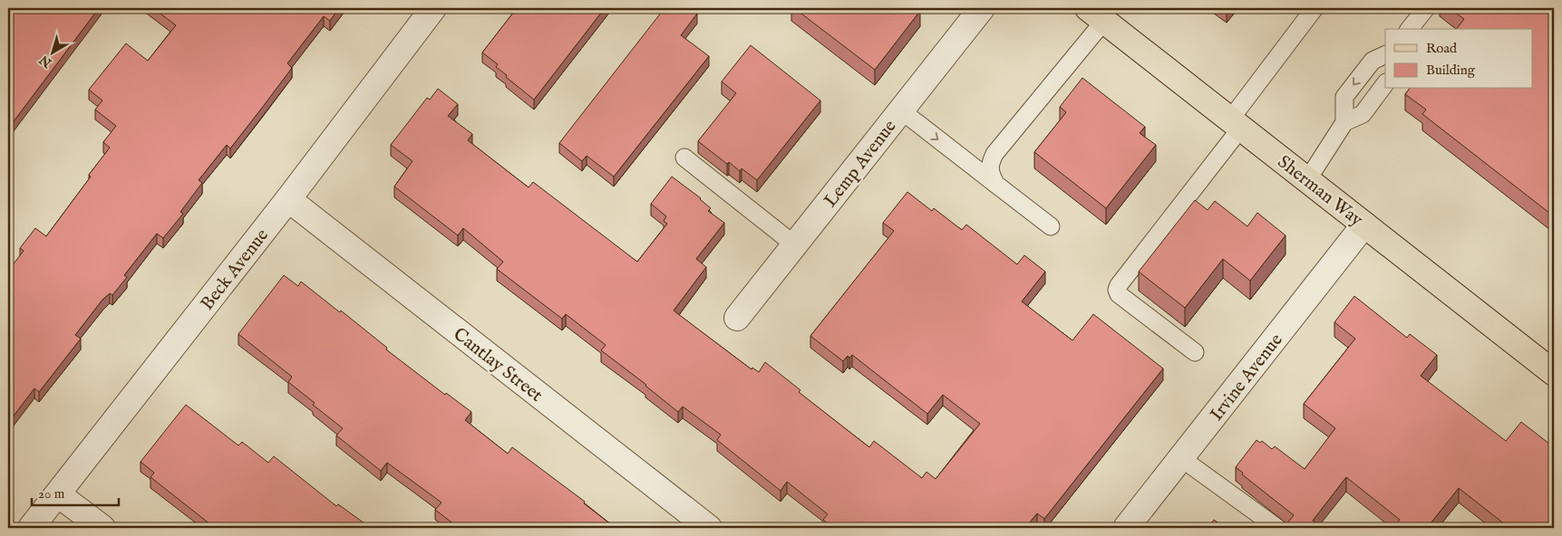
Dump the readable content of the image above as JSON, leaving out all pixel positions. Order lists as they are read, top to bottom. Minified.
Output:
{"streets":{"main road":["Sherman Way"],"street":["Lemp Avenue","Beck Avenue","Cantlay Street","Irvine Avenue"]},"crossings":[["Sherman Way","Irvine Avenue"],["Beck Avenue","Cantlay Street"]],"legend":["Road","Building"],"scale_bar":"20 m","north":"bottom left"}
